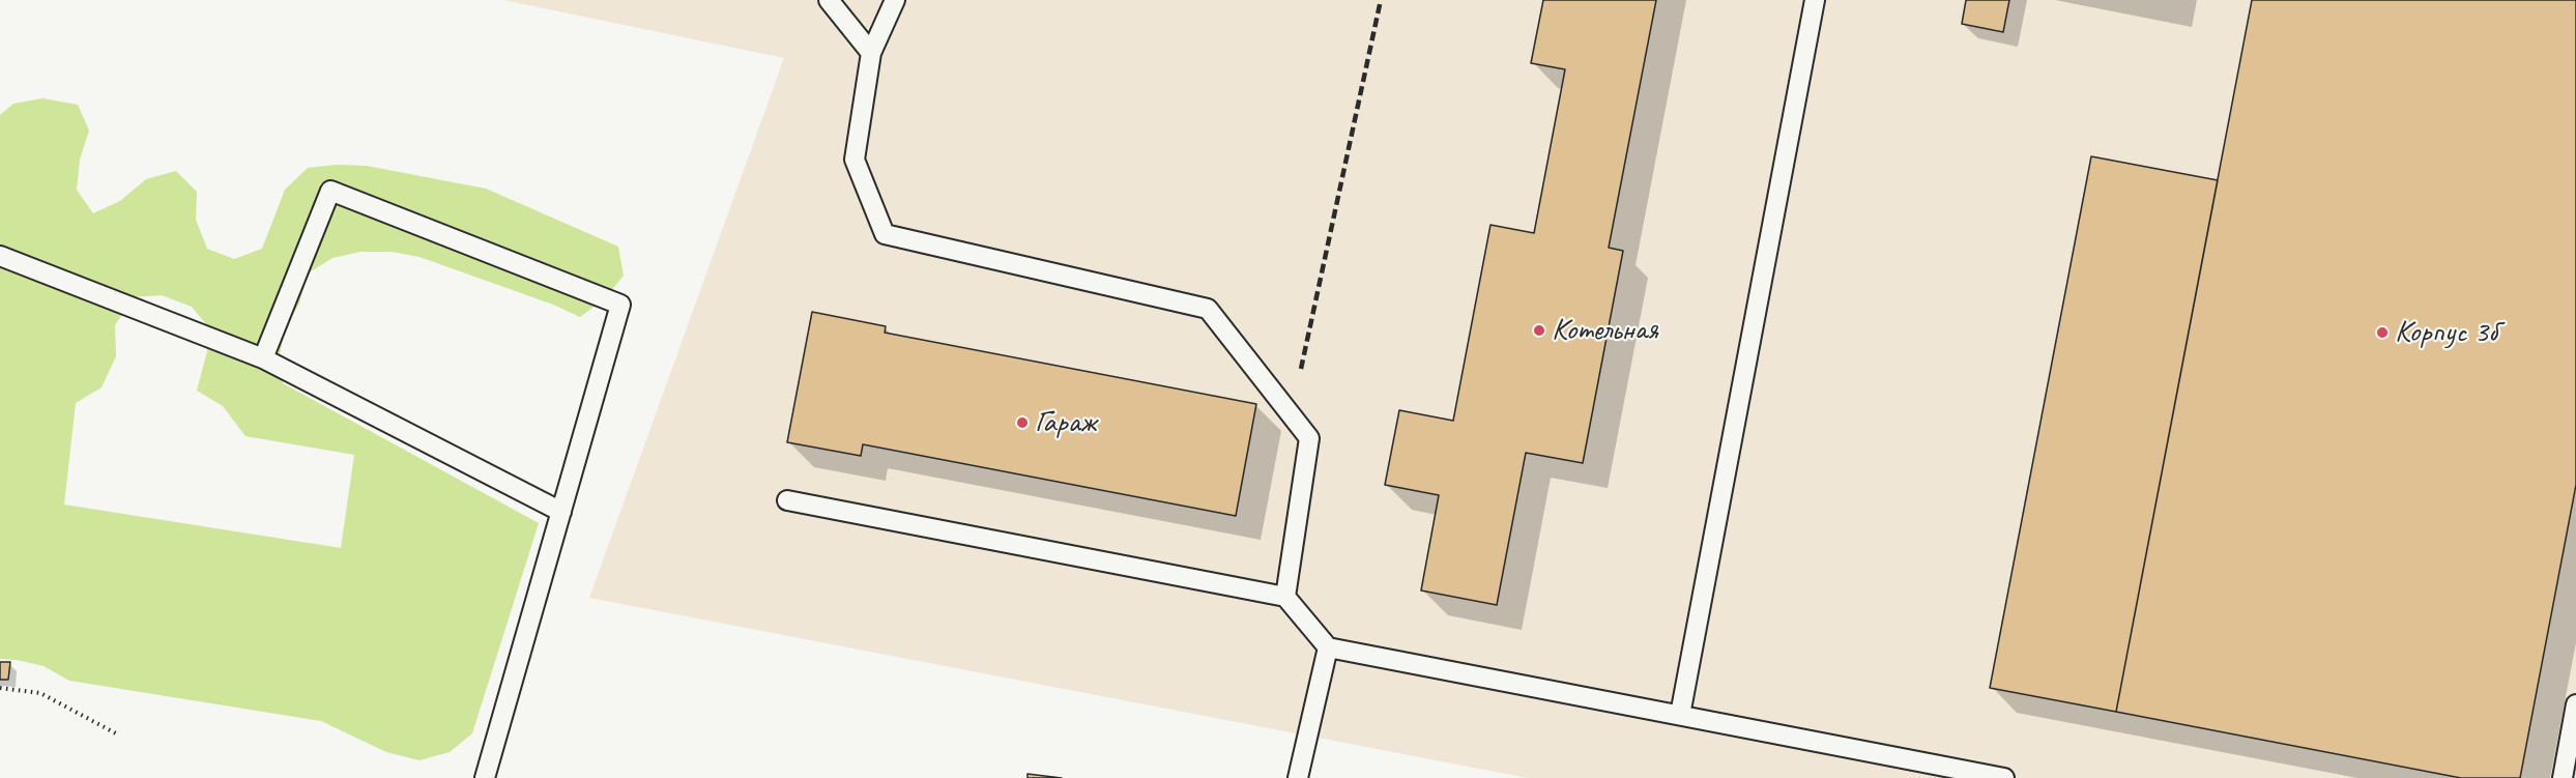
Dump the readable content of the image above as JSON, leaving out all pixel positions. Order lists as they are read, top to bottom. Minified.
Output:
{"places":["Котельная","Корпус 3б","Гараж"]}
